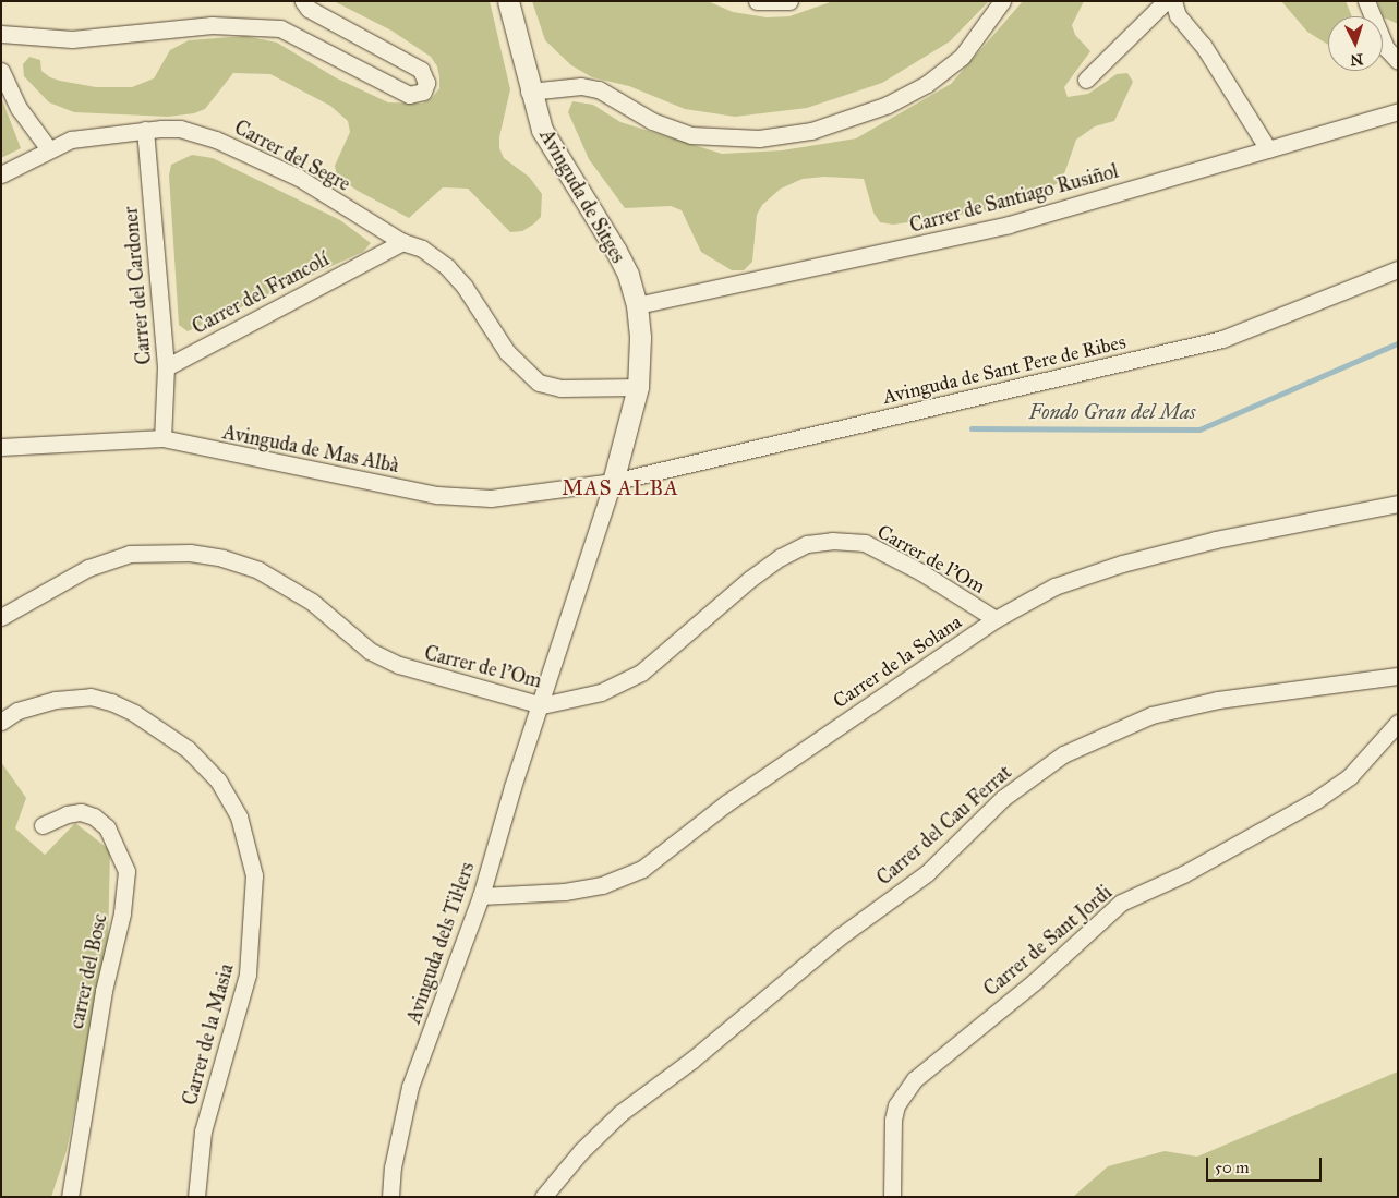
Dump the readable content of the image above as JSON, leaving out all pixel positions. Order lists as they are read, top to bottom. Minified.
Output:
{"streets":{"street":["Carrer del Segre","Avinguda de Sitges","Carrer de Santiago Rusiñol","Carrer del Cardoner","Carrer del Francolí","Avinguda de Sant Pere de Ribes","Avinguda de Mas Albà","Carrer de l'Om","Carrer de la Solana","Carrer del Cau Ferrat","Carrer de Sant Jordi","Avinguda dels Til·lers","carrer del Bosc","Carrer de la Masia"]},"crossings":[["Carrer del Segre","Avinguda de Sitges"],["Carrer del Segre","Carrer del Cardoner"],["Carrer del Segre","Carrer del Francolí"],["Avinguda de Sitges","Carrer de Santiago Rusiñol"],["Avinguda de Sitges","Avinguda de Sant Pere de Ribes"],["Avinguda de Sitges","Avinguda de Mas Albà"],["Avinguda de Sitges","Carrer de l'Om"],["Avinguda de Sitges","Avinguda dels Til·lers"],["Carrer del Cardoner","Carrer del Francolí"],["Carrer del Cardoner","Avinguda de Mas Albà"],["Avinguda de Sant Pere de Ribes","Avinguda de Mas Albà"],["Carrer de l'Om","Carrer de la Solana"],["Carrer de l'Om","Avinguda dels Til·lers"],["Carrer de la Solana","Avinguda dels Til·lers"]],"districts":["MAS ALBA"],"water":["Fondo Gran del Mas"],"scale_bar":"50 m","north":"bottom"}
